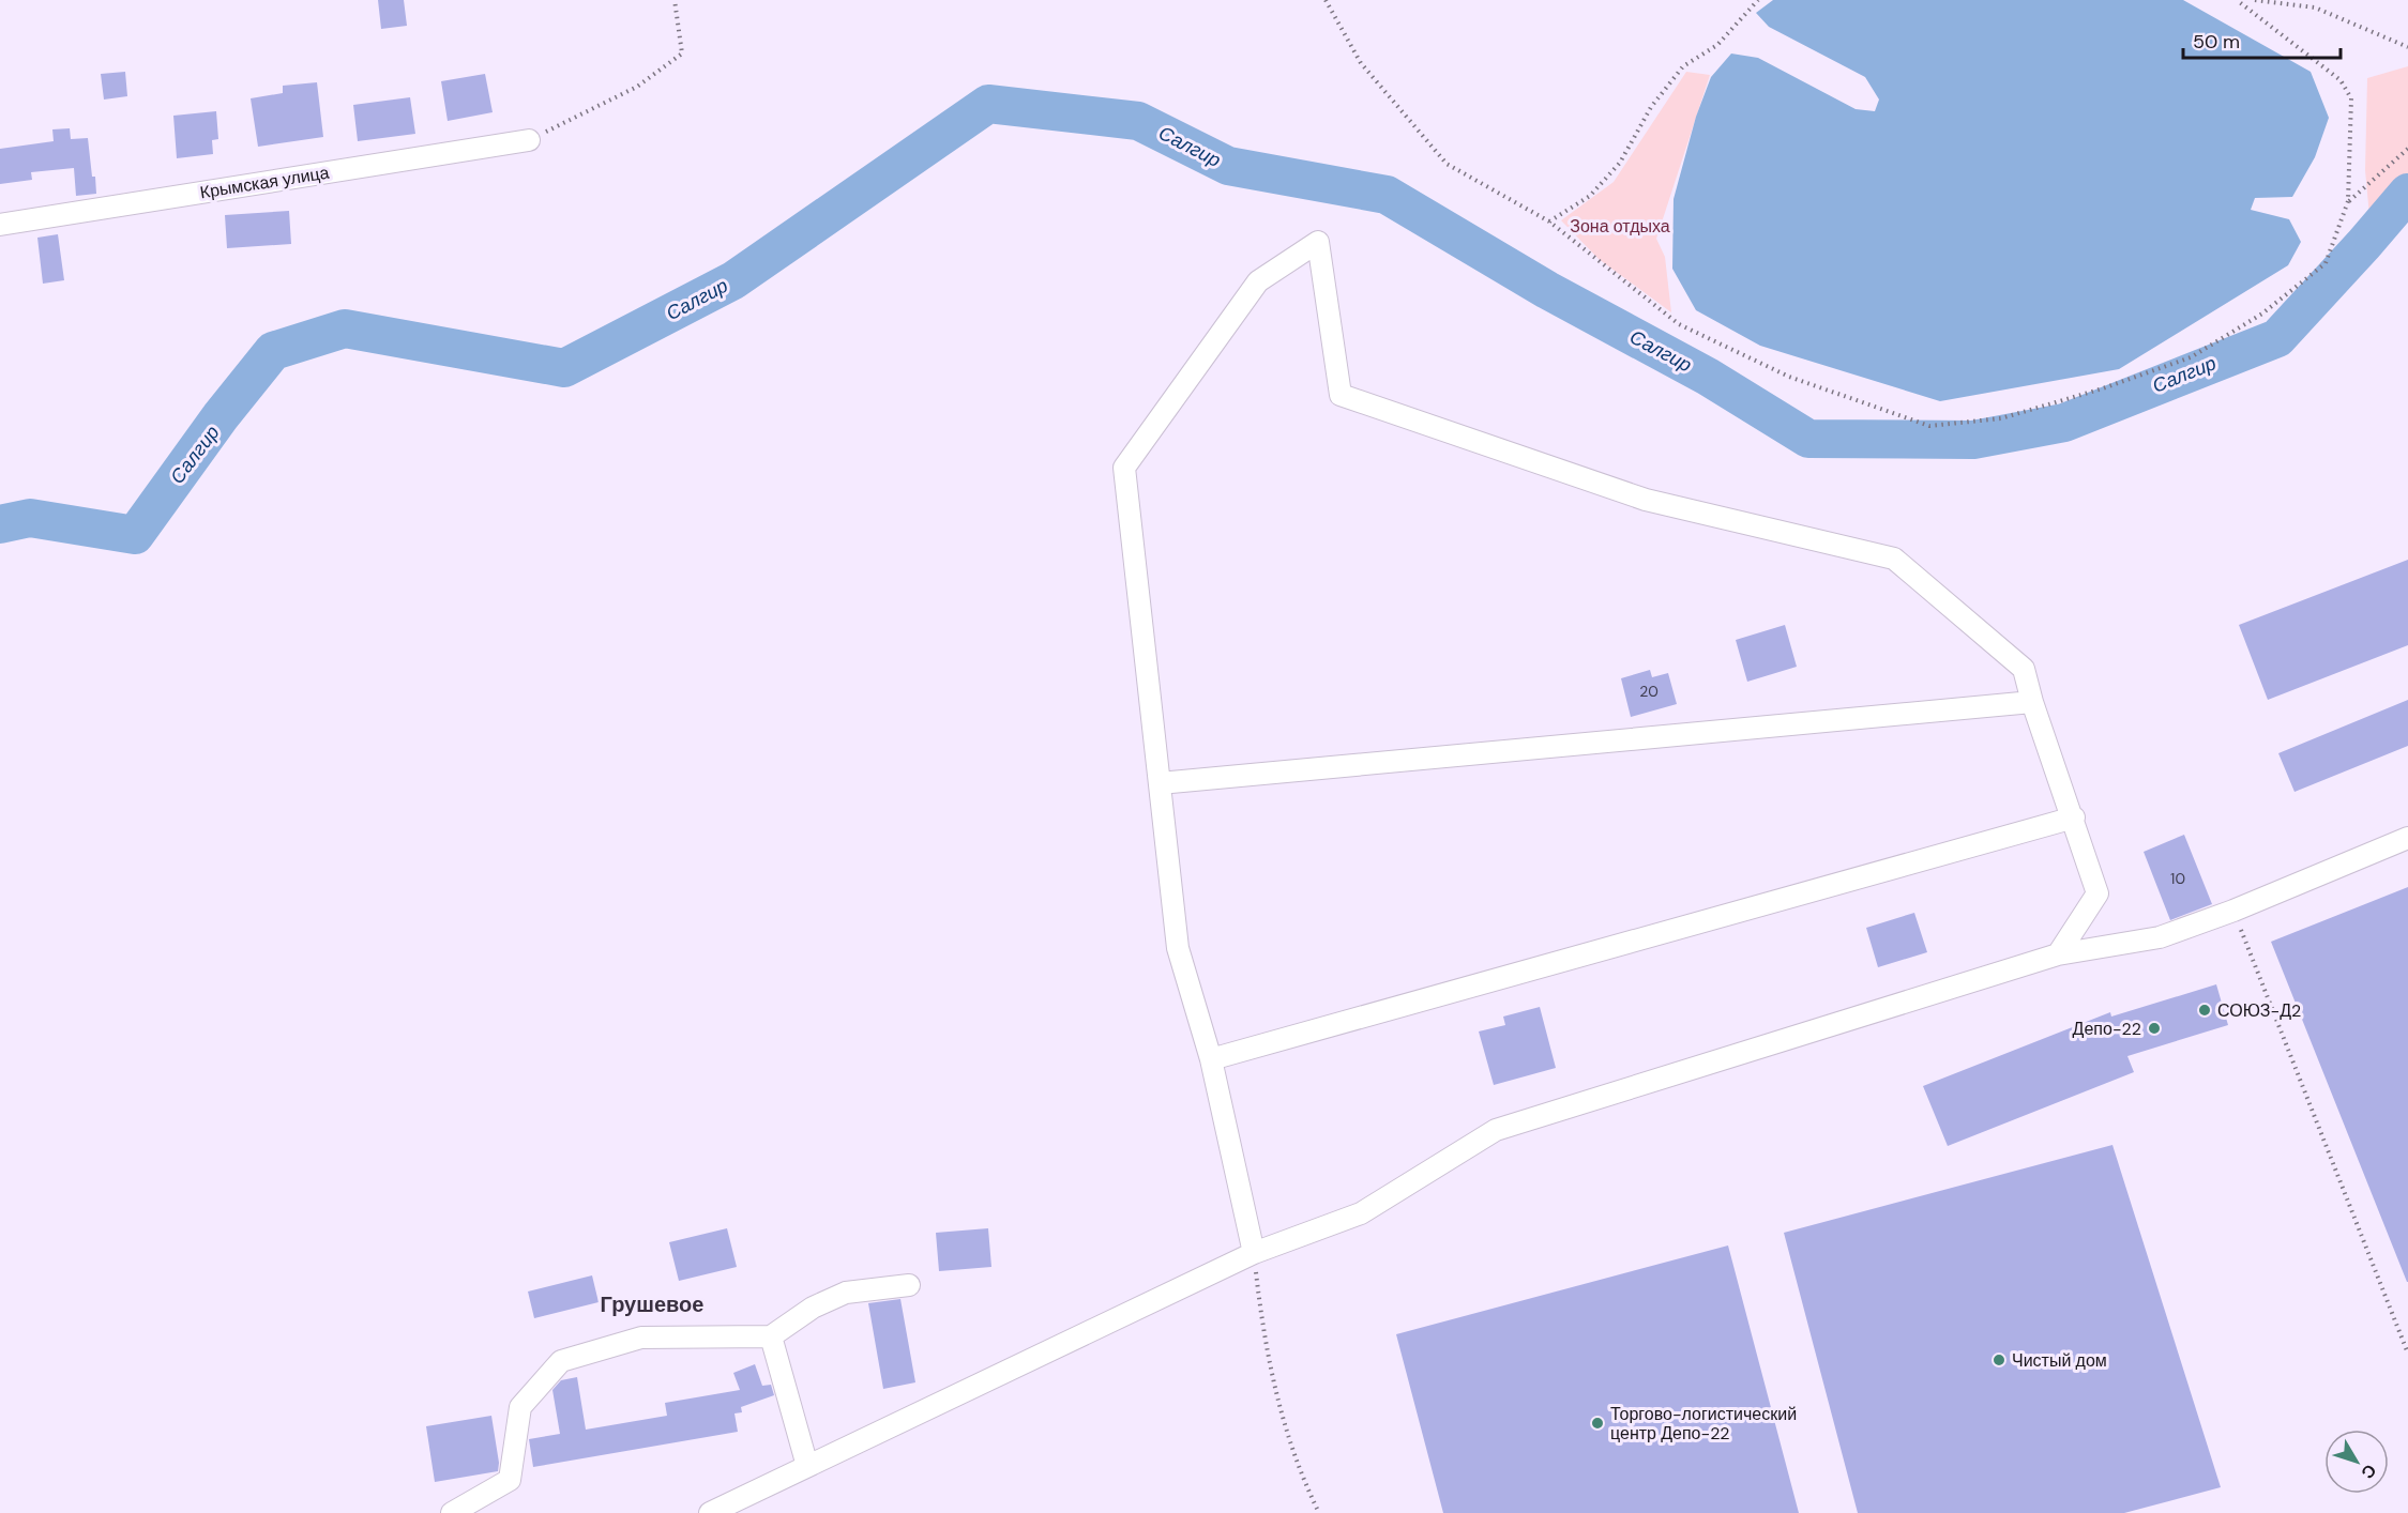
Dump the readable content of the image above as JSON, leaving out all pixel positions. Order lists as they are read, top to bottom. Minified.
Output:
{"streets":{"street":["Крымская улица"]},"districts":["Грушевое"],"water":["Салгир"],"parks":["Зона отдыха"],"places":["СОЮЗ-Д2","Депо-22","Чистый дом","Торгово-логистический центр Депо-22"],"house_numbers":["20","10"],"scale_bar":"50 m","north":"bottom right"}
